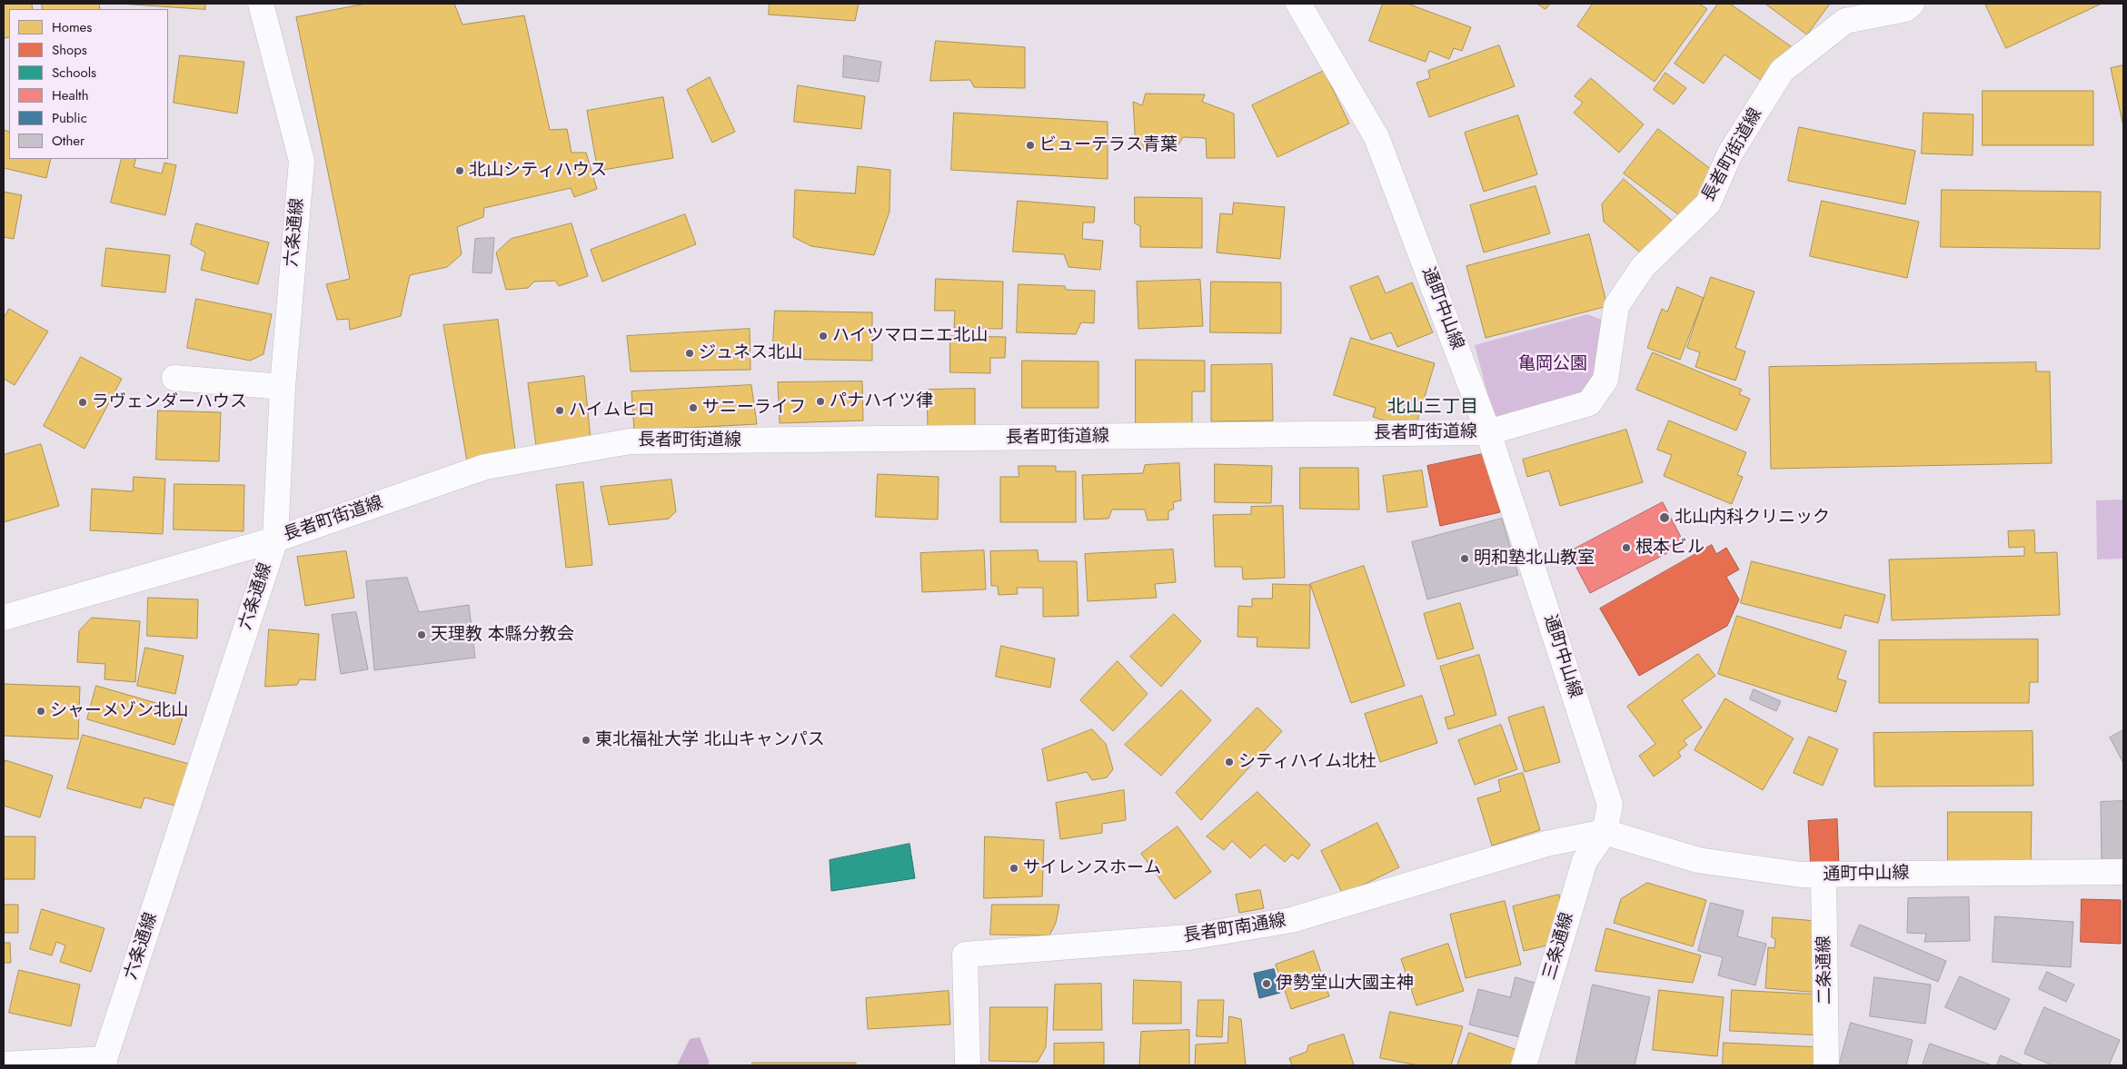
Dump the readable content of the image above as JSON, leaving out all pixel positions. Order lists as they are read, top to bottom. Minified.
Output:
{"streets":{"street":["長者町街道線","六条通線","通町中山線","長者町南通線","三条通線","二条通線"]},"crossings":[["長者町街道線","六条通線"],["長者町街道線","通町中山線"],["通町中山線","長者町南通線"],["通町中山線","三条通線"],["通町中山線","二条通線"],["長者町南通線","三条通線"]],"districts":["北山三丁目"],"parks":["亀岡公園"],"places":["ビューテラス青葉","北山シティハウス","ハイツマロニエ北山","ジュネス北山","パナハイツ律","ラヴェンダーハウス","サニーライフ","ハイムヒロ","北山内科クリニック","根本ビル","明和塾北山教室","天理教 本縣分教会","シャーメゾン北山","東北福祉大学 北山キャンパス","シティハイム北杜","サイレンスホーム","伊勢堂山大國主神"],"legend":["Homes","Shops","Schools","Health","Public","Other"]}
